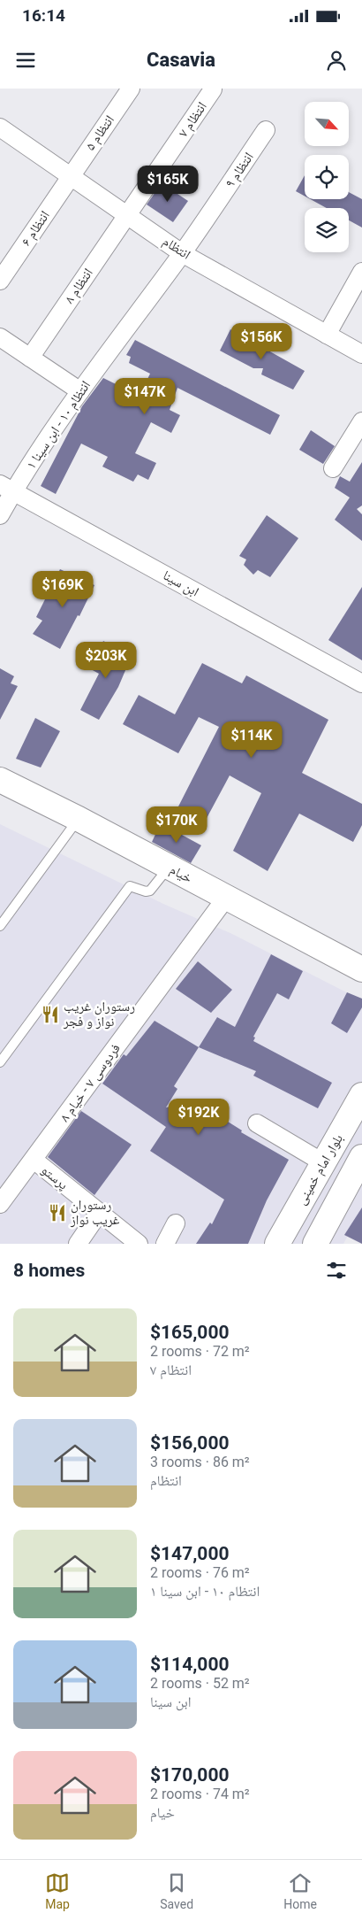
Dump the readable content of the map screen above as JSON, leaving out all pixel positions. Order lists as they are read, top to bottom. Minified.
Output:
{"streets":{"street":["انتظام ۷","انتظام ۵","انتظام ۹","انتظام ۶","انتظام","انتظام ۸","انتظام ۱۰ - ابن سینا ۱","ابن سینا","خیام","فردوسی ۷ - خیام ۸","بلوار امام خمینی","پرستو"]},"crossings":[["انتظام ۷","انتظام"],["انتظام ۷","انتظام ۸"],["انتظام ۵","انتظام ۶"],["انتظام ۵","انتظام"],["انتظام ۹","انتظام"],["انتظام ۹","انتظام ۱۰ - ابن سینا ۱"],["انتظام ۶","انتظام"],["انتظام","انتظام ۸"],["انتظام","انتظام ۱۰ - ابن سینا ۱"],["انتظام ۱۰ - ابن سینا ۱","ابن سینا"],["خیام","فردوسی ۷ - خیام ۸"],["فردوسی ۷ - خیام ۸","پرستو"]],"places":{"restaurant":["رستوران غریب نواز و فجر","رستوران غریب نواز"]},"north":"bottom right","page":{"status":"16:14","header":"Casavia","price":["$165K","$156K","$147K","$169K","$203K","$114K","$170K","$192K"],"heading":"8 homes","list":[{"name":"$165,000","note":"2 rooms · 72 m² · انتظام ۷"},{"name":"$156,000","note":"3 rooms · 86 m² · انتظام"},{"name":"$147,000","note":"2 rooms · 76 m² · انتظام ۱۰ - ابن سینا ۱"},{"name":"$114,000","note":"2 rooms · 52 m² · ابن سینا"},{"name":"$170,000","note":"2 rooms · 74 m² · خیام"}],"tabs":["Map","Saved","Home"]}}
